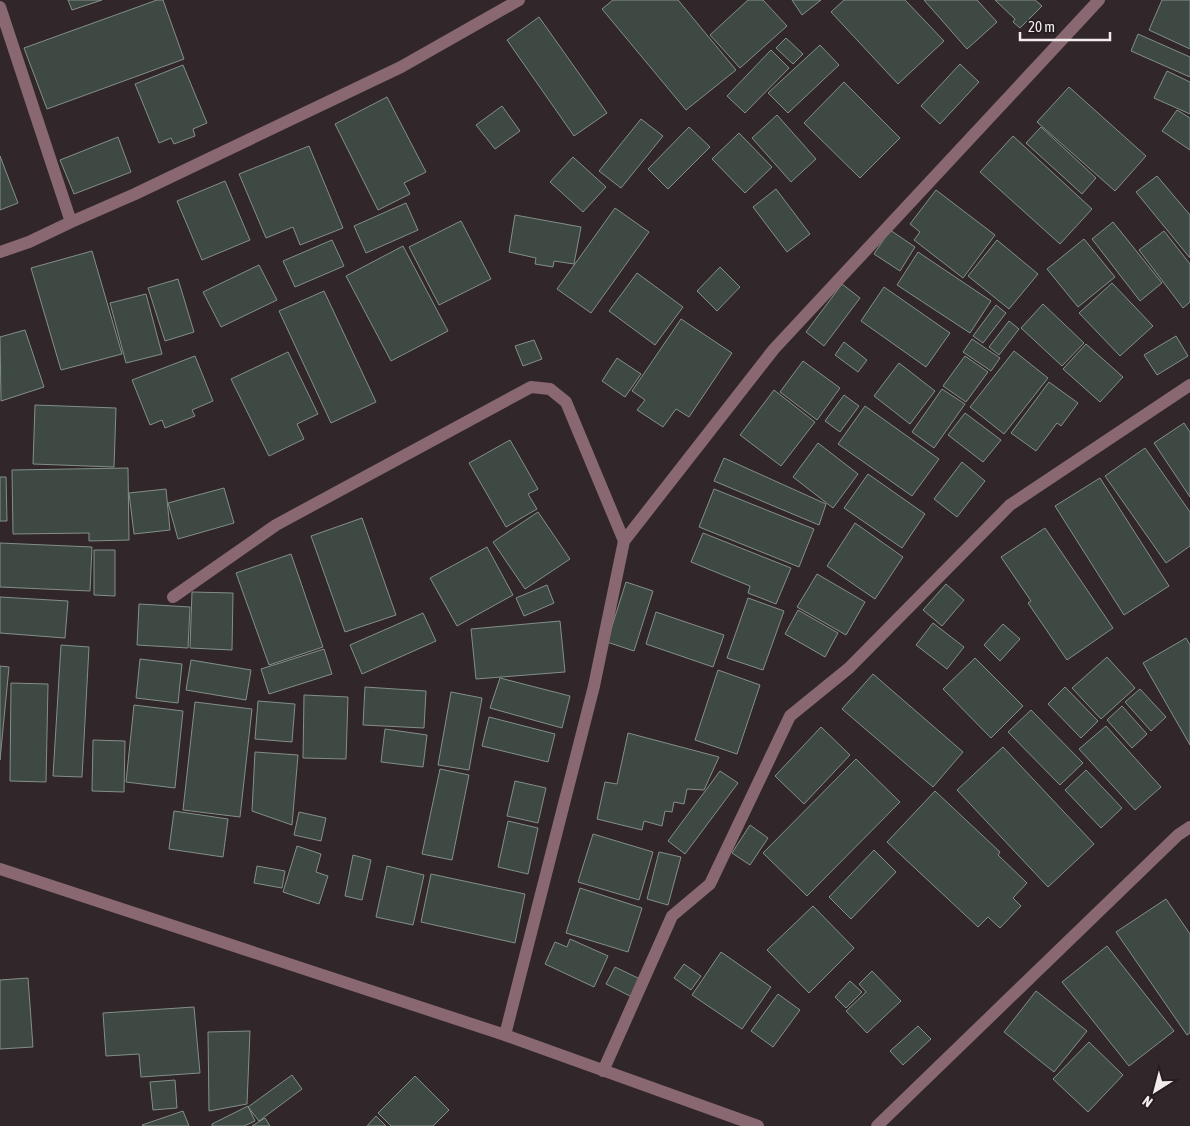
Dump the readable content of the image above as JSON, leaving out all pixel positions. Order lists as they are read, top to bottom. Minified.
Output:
{"scale_bar":"20 m","north":"bottom left"}
